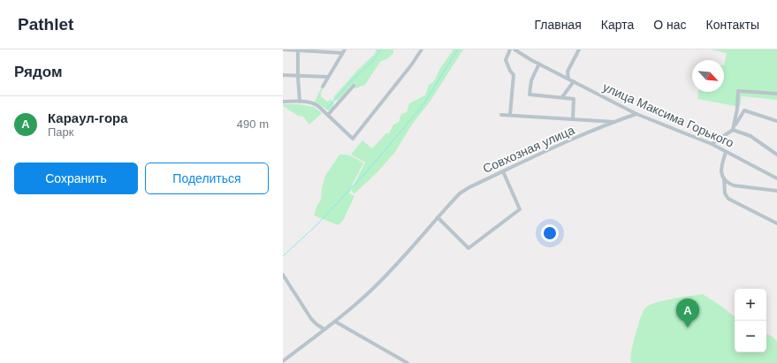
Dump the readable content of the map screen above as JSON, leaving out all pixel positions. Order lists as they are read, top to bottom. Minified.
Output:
{"streets":{"street":["улица Максима Горького","Совхозная улица"]},"crossings":[["улица Максима Горького","Совхозная улица"]],"north":"bottom right","page":{"header":"Pathlet","nav":["Главная","Карта","О нас","Контакты"],"heading":"Рядом","list":[{"mark":"A","name":"Караул-гора","note":"Парк","value":"490 m"}],"buttons":["Сохранить","Поделиться"],"map_buttons":["+","−"],"pins":"A"}}
